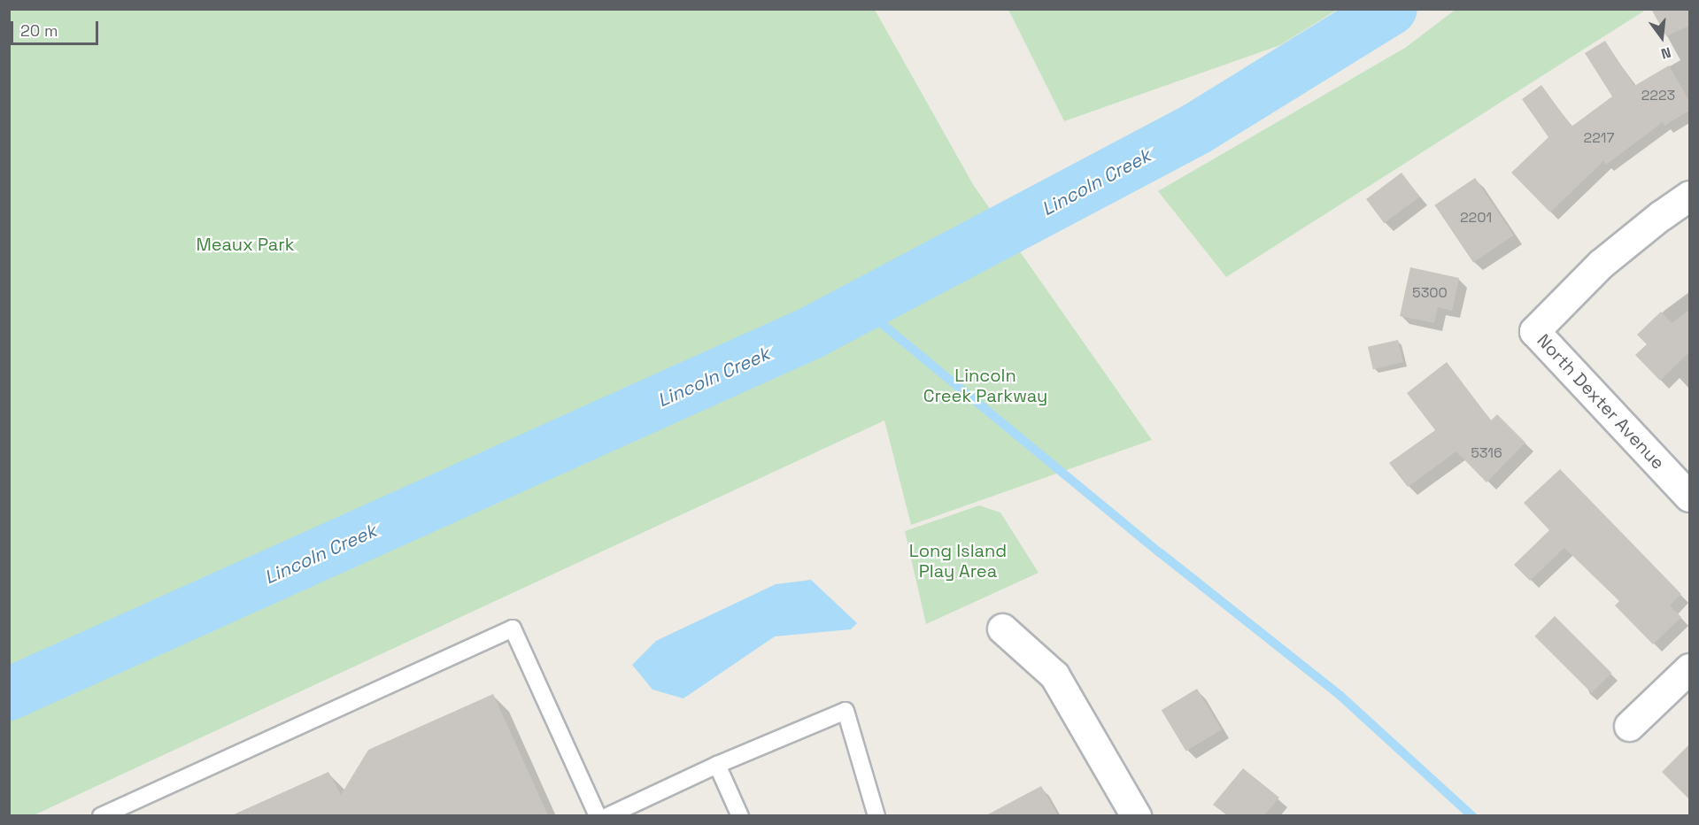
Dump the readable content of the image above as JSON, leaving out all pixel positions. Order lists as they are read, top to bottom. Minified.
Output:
{"streets":{"street":["North Dexter Avenue"]},"water":["Lincoln Creek"],"parks":["Meaux Park","Lincoln Creek Parkway","Long Island Play Area"],"house_numbers":["2223","2217","2201","5300","5316"],"scale_bar":"20 m","north":"bottom"}
